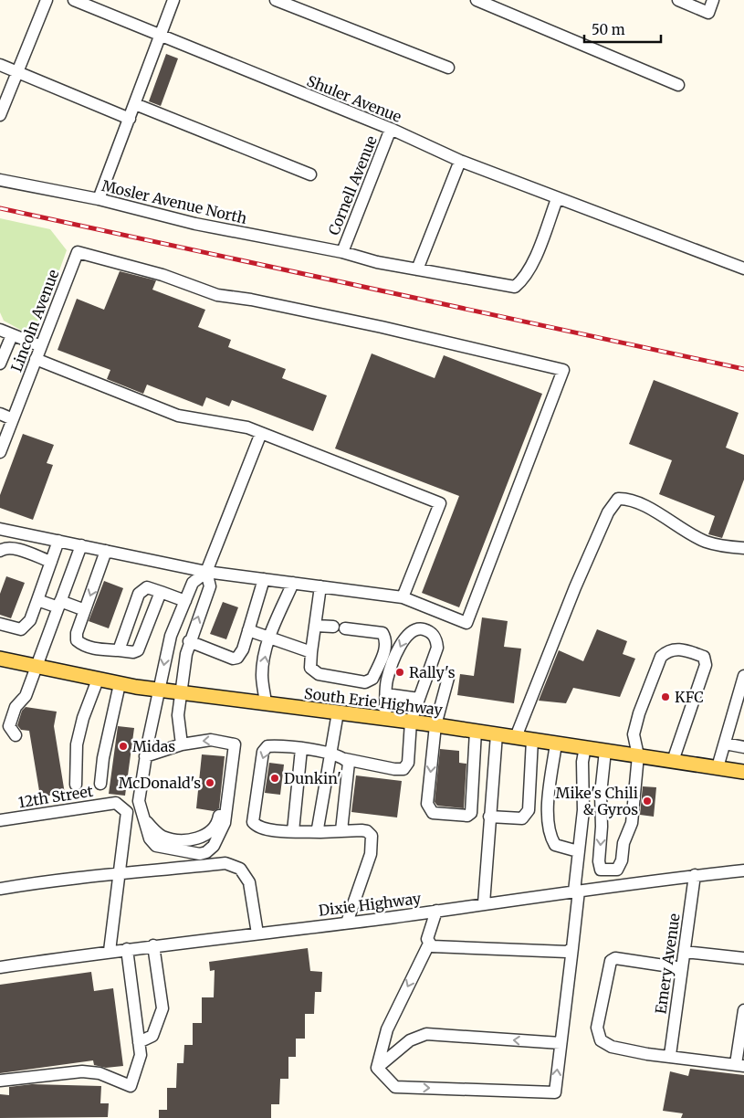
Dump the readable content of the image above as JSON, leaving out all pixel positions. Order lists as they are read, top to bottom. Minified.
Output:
{"streets":{"main road":["South Erie Highway"],"street":["Shuler Avenue","Cornell Avenue","Mosler Avenue North","Lincoln Avenue","12th Street","Dixie Highway","Emery Avenue"]},"crossings":[["Shuler Avenue","Cornell Avenue"],["Shuler Avenue","Mosler Avenue North"],["Cornell Avenue","Mosler Avenue North"],["Dixie Highway","Emery Avenue"]],"places":["Rally's","KFC","Midas","Dunkin'","McDonald's","Mike's Chili & Gyros"],"scale_bar":"50 m"}
